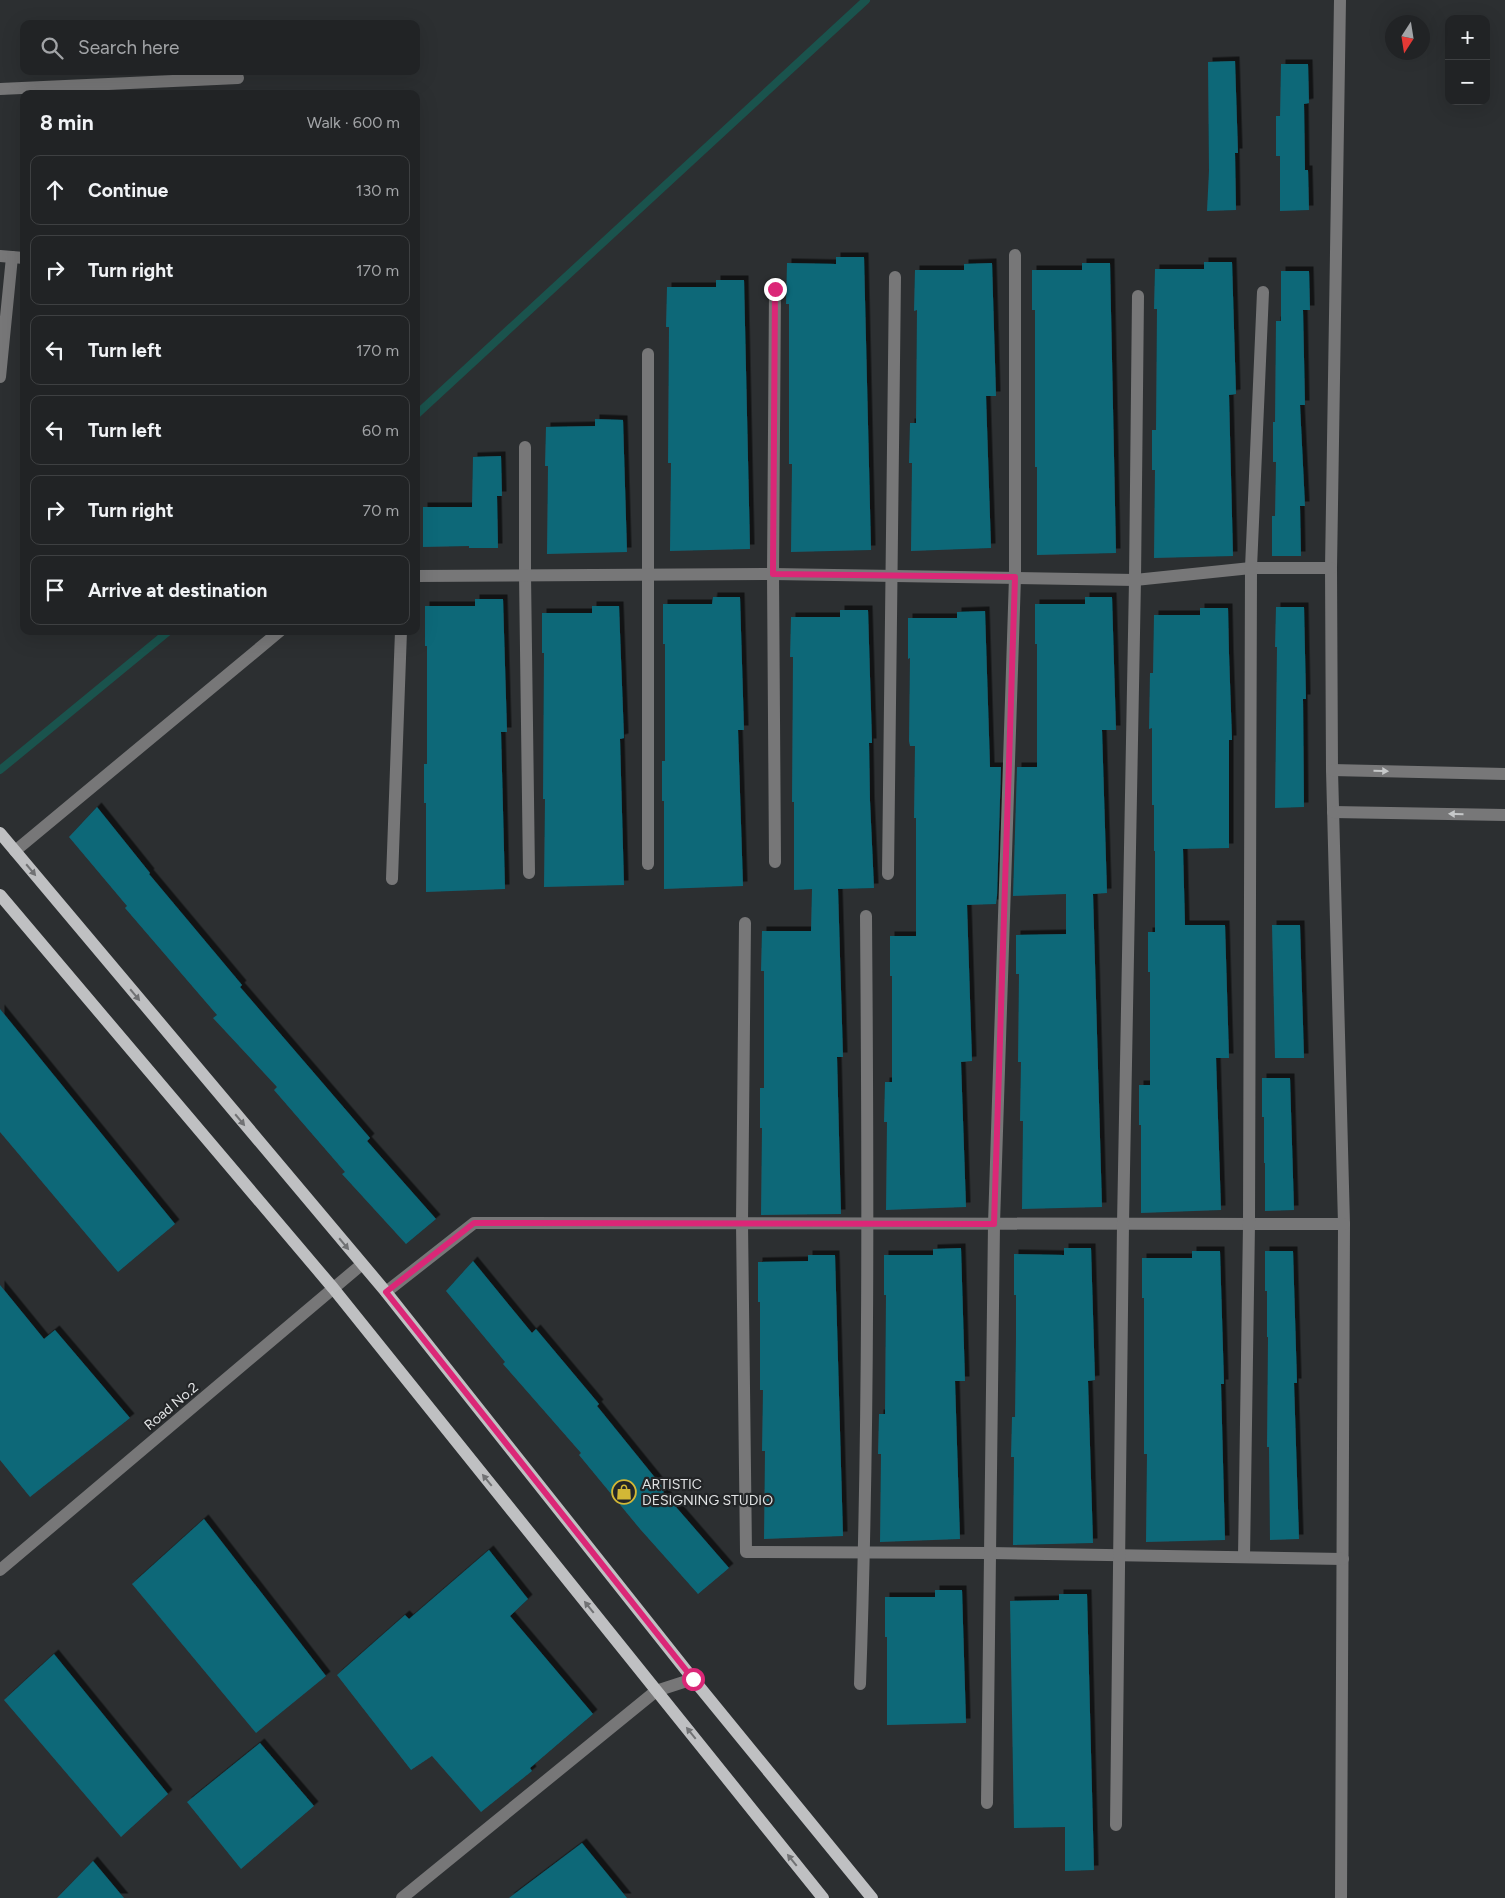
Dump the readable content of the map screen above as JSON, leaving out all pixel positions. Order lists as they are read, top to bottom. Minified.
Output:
{"streets":{"street":["Road No.2"]},"places":{"shop":["ARTISTIC DESIGNING STUDIO"]},"north":"bottom","page":{"map_buttons":["+","−"],"search":"Search here","heading":["8 min","Walk · 600 m"],"list":[["Continue","130 m"],["Turn right","170 m"],["Turn left","170 m"],["Turn left","60 m"],["Turn right","70 m"],"Arrive at destination"]}}
